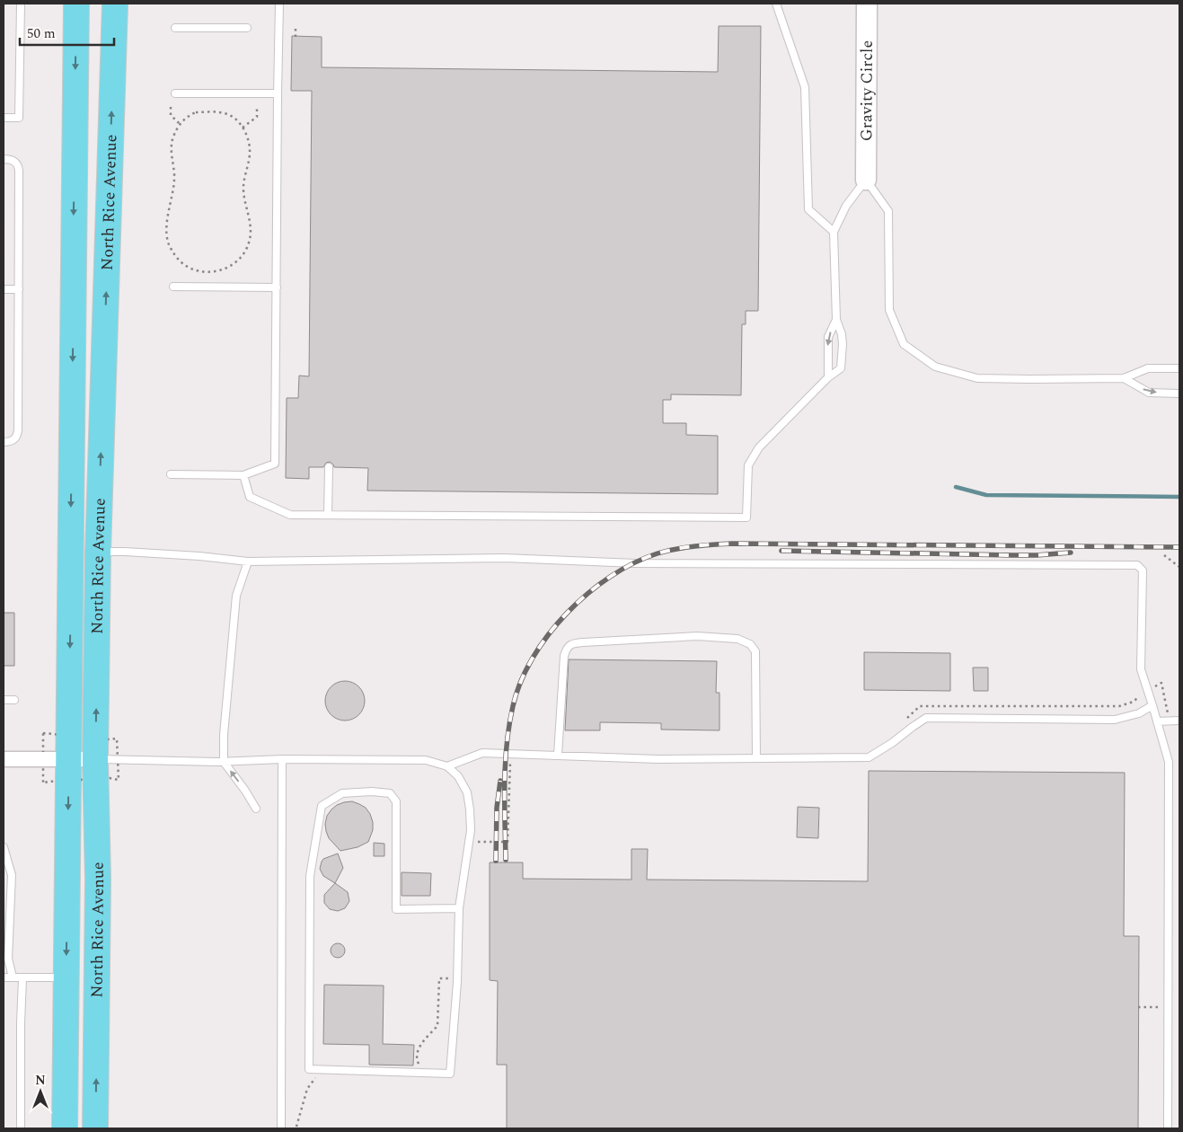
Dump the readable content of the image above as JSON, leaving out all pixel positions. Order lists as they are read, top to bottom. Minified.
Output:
{"streets":{"highway":["North Rice Avenue"],"street":["Gravity Circle"]},"scale_bar":"50 m","north":"top"}
